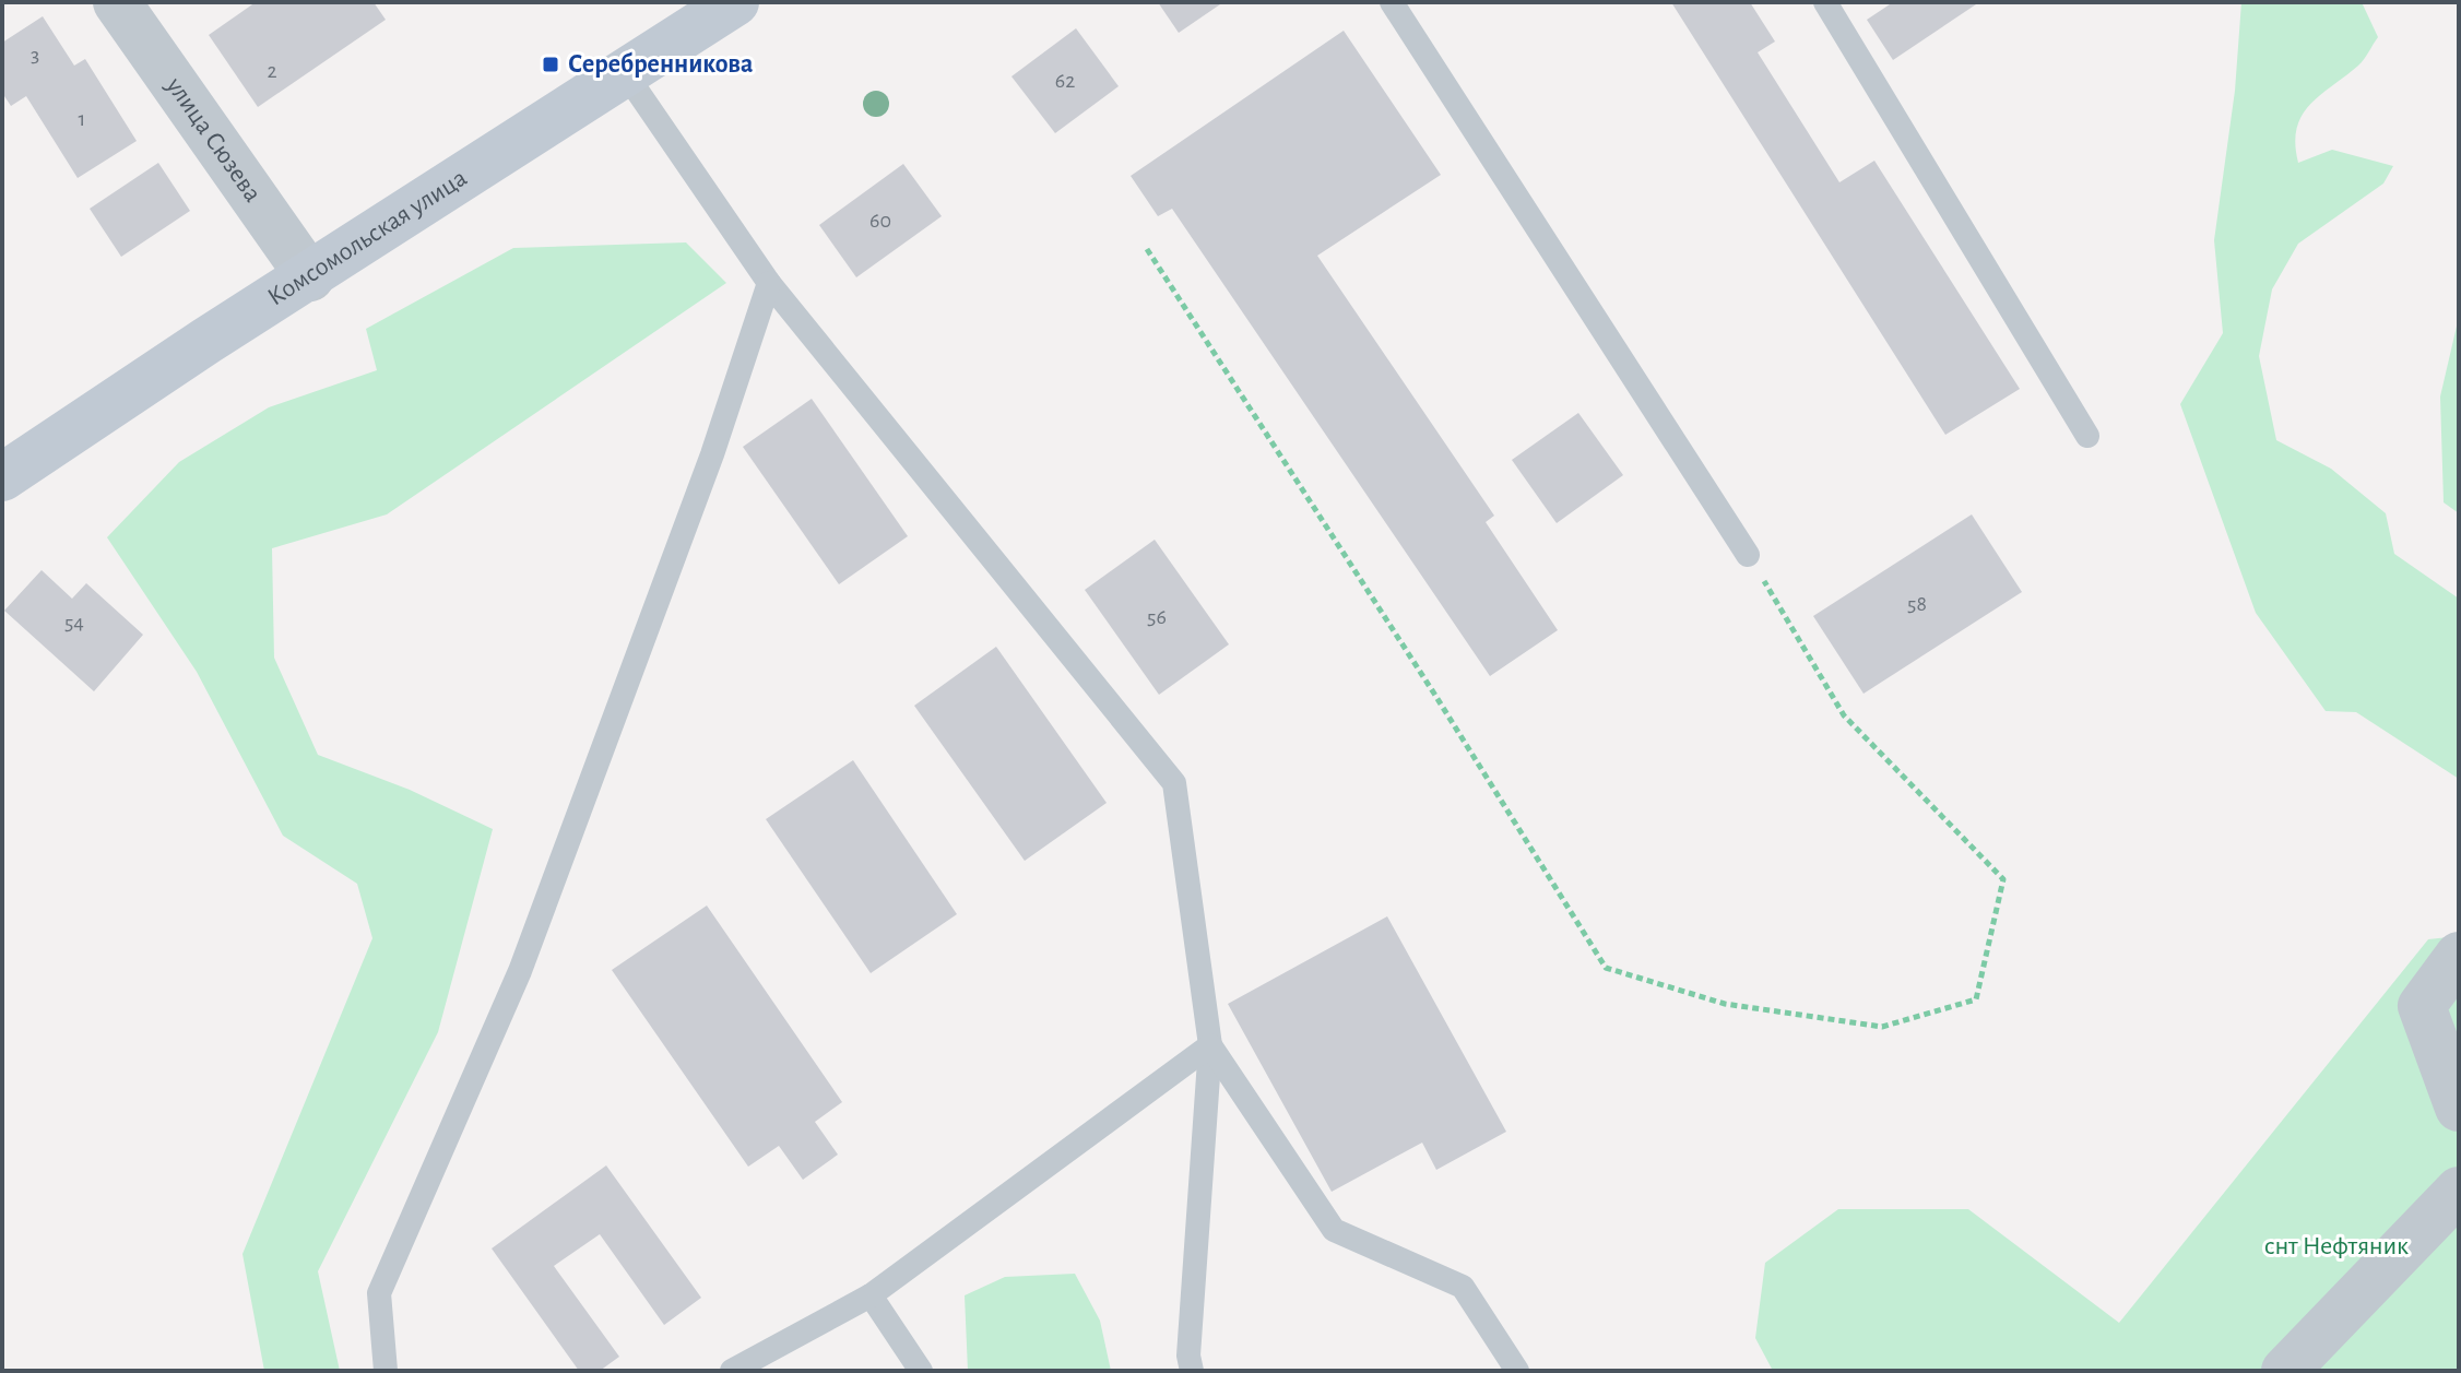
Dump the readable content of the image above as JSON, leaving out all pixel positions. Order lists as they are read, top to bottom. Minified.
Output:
{"streets":{"main road":["Комсомольская улица"],"street":["улица Сюзева"]},"crossings":[["улица Сюзева","Комсомольская улица"]],"parks":["снт Нефтяник"],"places":{"transit":["Серебренникова"]},"house_numbers":["3","2","62","1","60","58","56","54"]}
